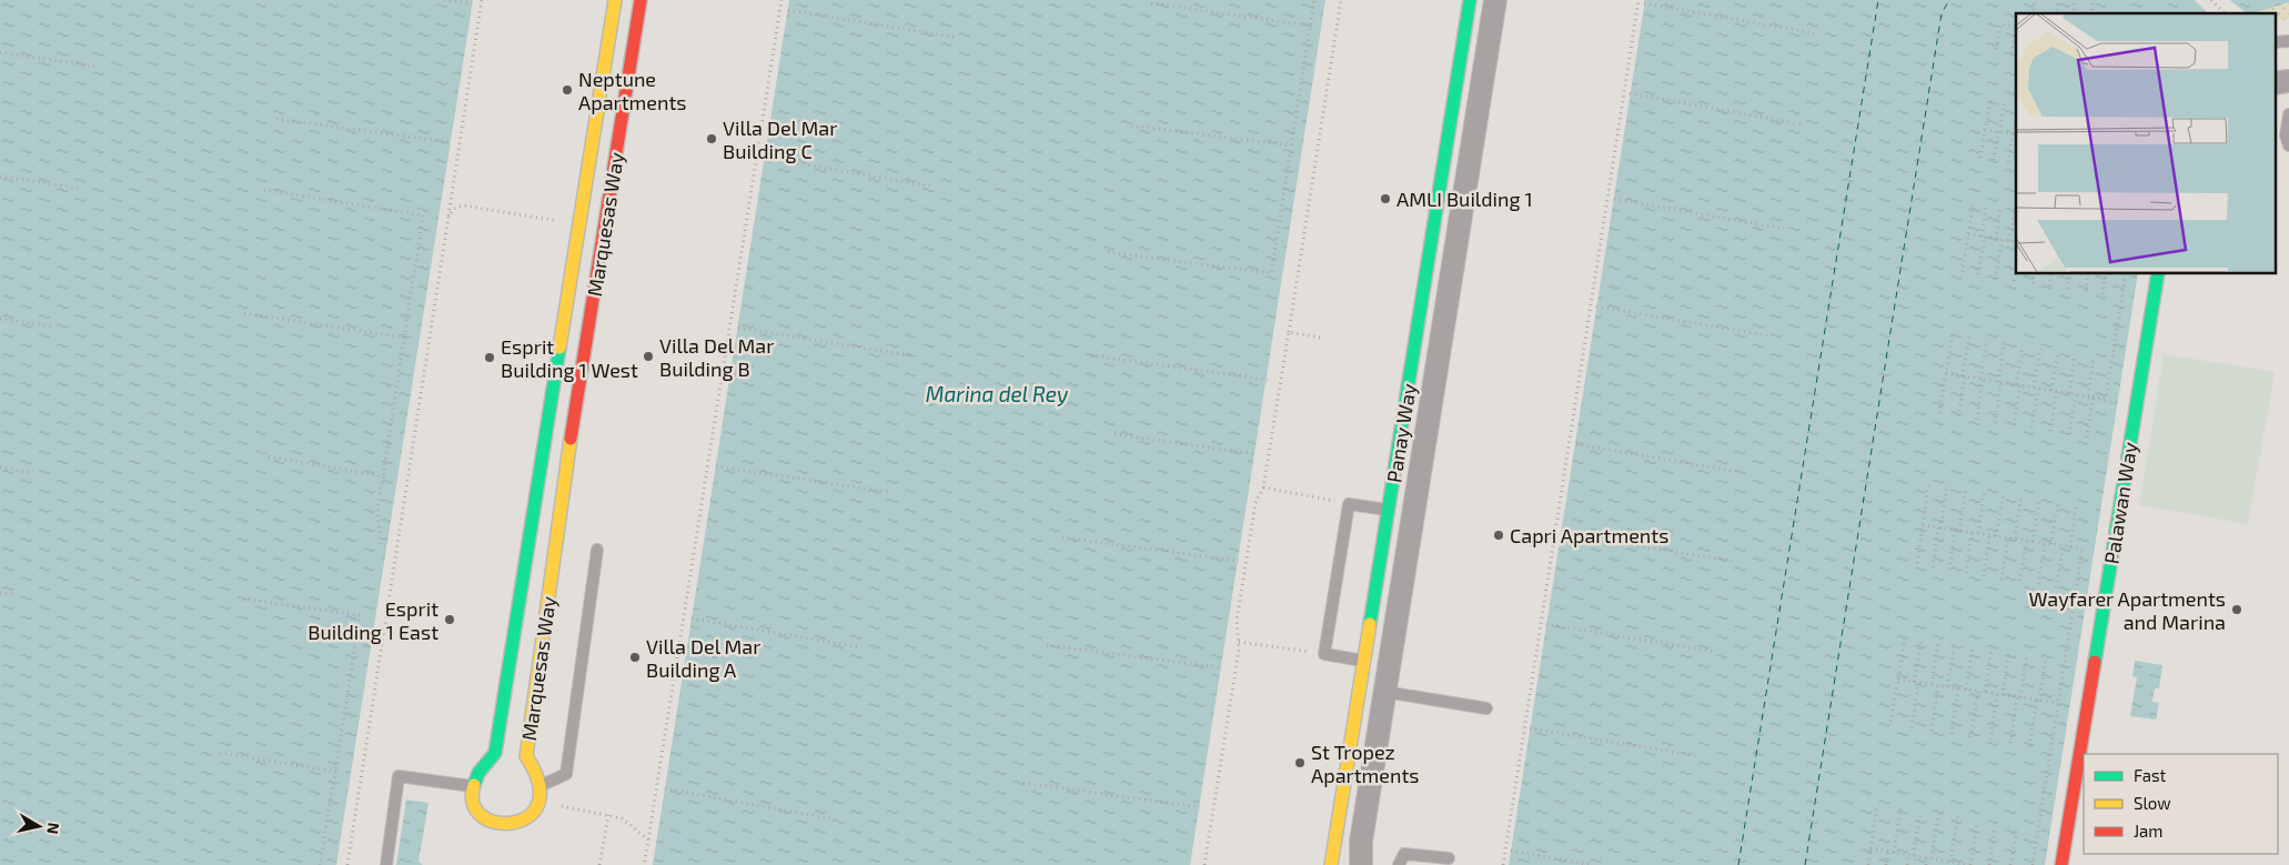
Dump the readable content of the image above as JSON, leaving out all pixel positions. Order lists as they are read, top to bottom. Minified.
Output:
{"streets":{"street":["Marquesas Way","Panay Way","Palawan Way"]},"water":["Marina del Rey"],"places":["Neptune Apartments","Villa Del Mar Building C","AMLI Building 1","Villa Del Mar Building B","Esprit Building 1 West","Capri Apartments","Wayfarer Apartments and Marina","Esprit Building 1 East","Villa Del Mar Building A","St Tropez Apartments"],"legend":["Fast","Slow","Jam"],"north":"right"}
